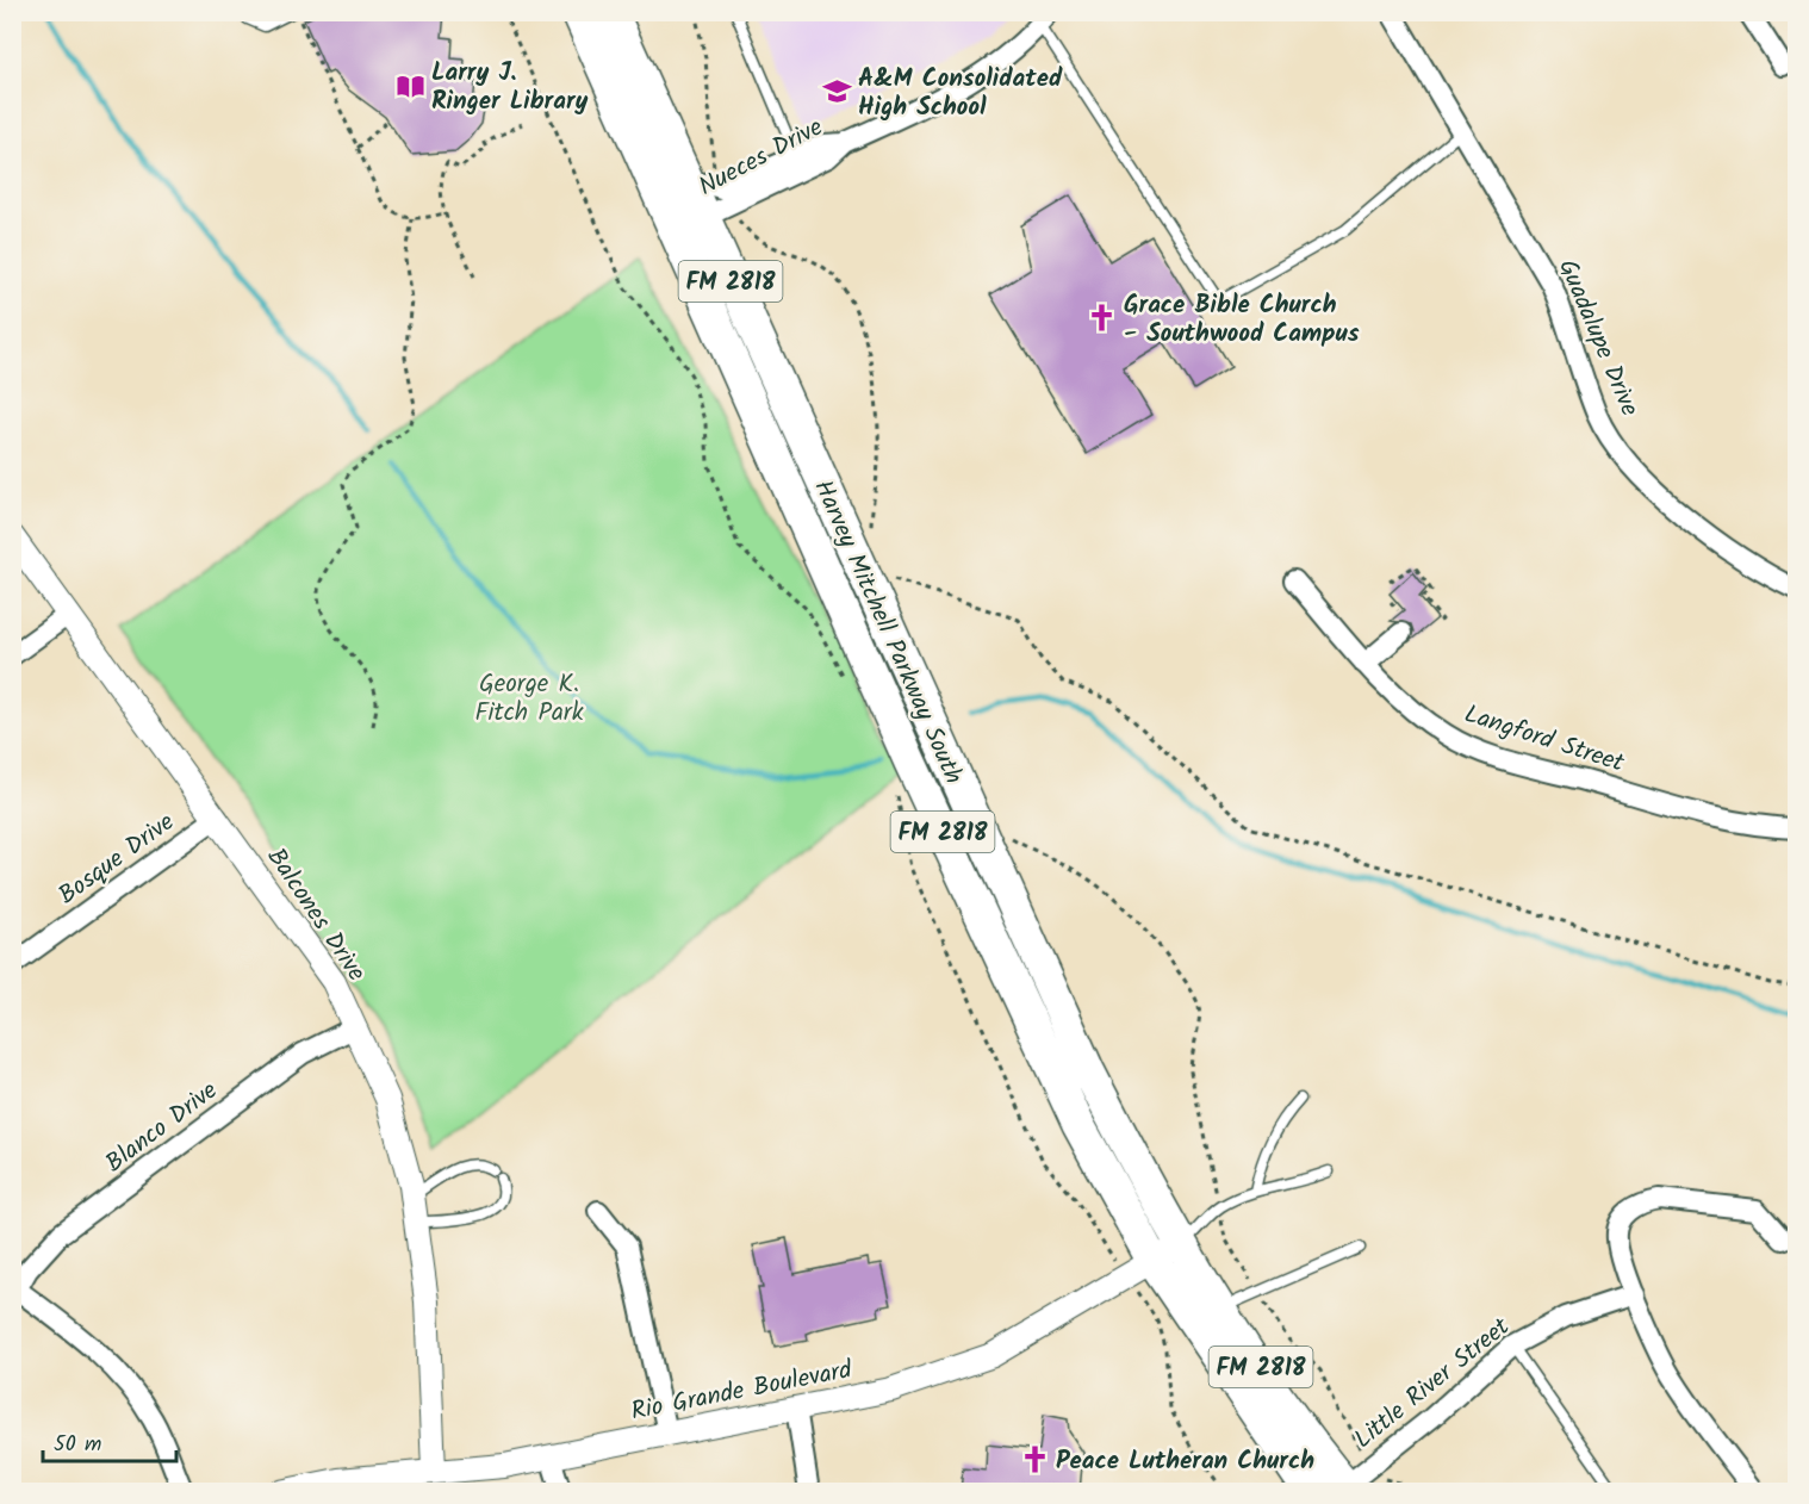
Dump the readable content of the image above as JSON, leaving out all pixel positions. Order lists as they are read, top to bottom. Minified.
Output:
{"streets":{"highway":["FM 2818","Harvey Mitchell Parkway South"],"street":["Nueces Drive","Guadalupe Drive","Langford Street","Bosque Drive","Balcones Drive","Blanco Drive","Little River Street","Rio Grande Boulevard"]},"crossings":[["Nueces Drive","Harvey Mitchell Parkway South"],["Harvey Mitchell Parkway South","Little River Street"],["Harvey Mitchell Parkway South","Rio Grande Boulevard"],["Bosque Drive","Balcones Drive"],["Balcones Drive","Blanco Drive"],["Balcones Drive","Rio Grande Boulevard"]],"parks":["George K. Fitch Park"],"places":{"library":["Larry J. Ringer Library"],"school or university":["A&M Consolidated High School"],"church":["Grace Bible Church - Southwood Campus","Peace Lutheran Church"]},"scale_bar":"50 m"}
